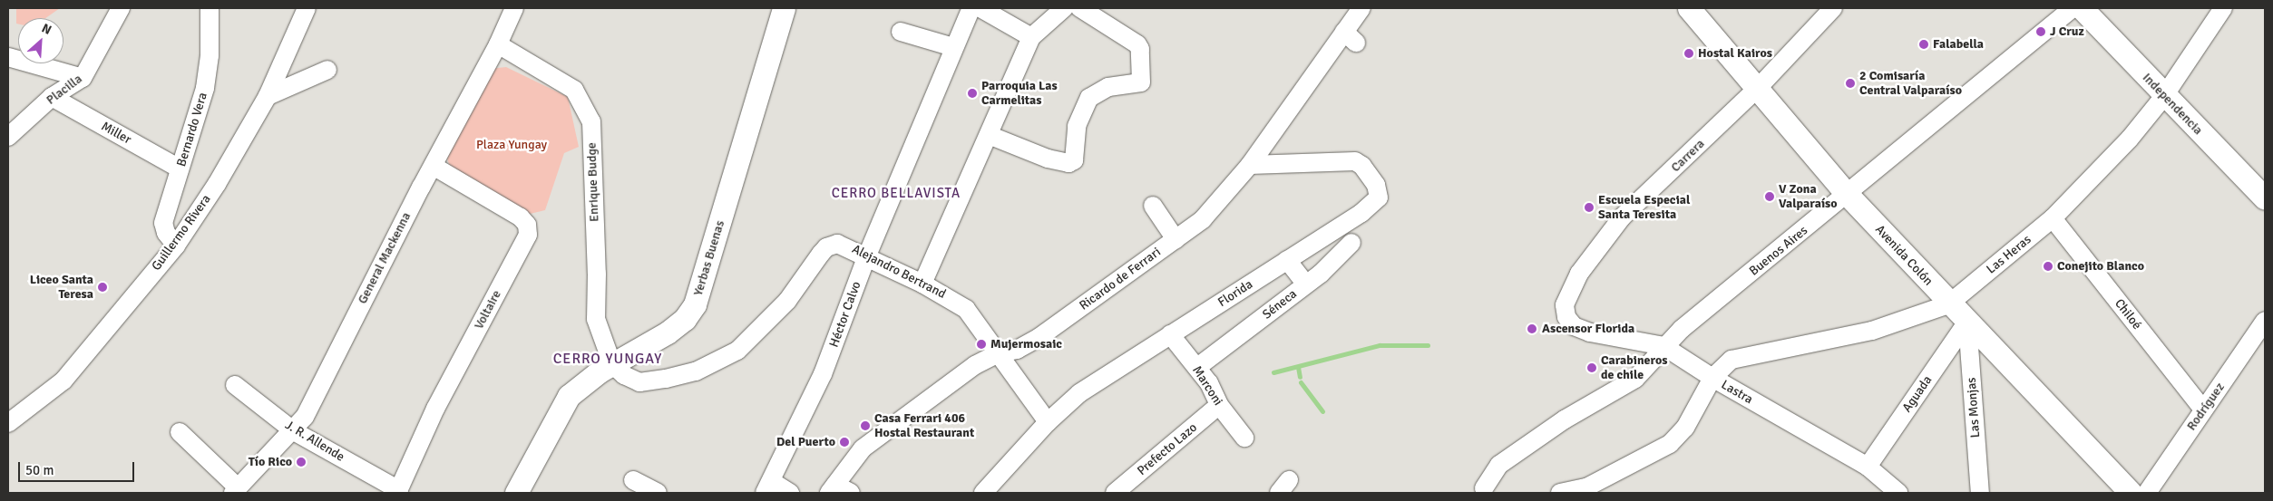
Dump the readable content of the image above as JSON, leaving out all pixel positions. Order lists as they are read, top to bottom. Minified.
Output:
{"streets":{"main road":["Independencia","Avenida Colón","Yerbas Buenas"],"street":["Placilla","Bernardo Vera","Miller","Carrera","Enrique Budge","Guillermo Rivera","Buenos Aires","Las Heras","General Mackenna","Alejandro Bertrand","Ricardo de Ferrari","Florida","Séneca","Voltaire","Héctor Calvo","Chiloé","Marconi","Lastra","Aguada","Rodríguez","Las Monjas","J. R. Allende","Prefecto Lazo"]},"crossings":[["Placilla","Miller"],["Independencia","Las Heras"],["Bernardo Vera","Miller"],["Bernardo Vera","Guillermo Rivera"],["Carrera","Avenida Colón"],["Carrera","Lastra"],["Enrique Budge","General Mackenna"],["Enrique Budge","Yerbas Buenas"],["Enrique Budge","Alejandro Bertrand"],["Buenos Aires","Avenida Colón"],["Buenos Aires","Lastra"],["Las Heras","Avenida Colón"],["Las Heras","Chiloé"],["Las Heras","Lastra"],["Avenida Colón","Aguada"],["Avenida Colón","Las Monjas"],["General Mackenna","Voltaire"],["General Mackenna","J. R. Allende"],["Yerbas Buenas","Alejandro Bertrand"],["Alejandro Bertrand","Ricardo de Ferrari"],["Alejandro Bertrand","Florida"],["Alejandro Bertrand","Héctor Calvo"],["Ricardo de Ferrari","Florida"],["Florida","Marconi"],["Voltaire","J. R. Allende"],["Chiloé","Rodríguez"],["Marconi","Prefecto Lazo"],["Lastra","Aguada"],["Aguada","Las Monjas"]],"districts":["CERRO BELLAVISTA","CERRO YUNGAY"],"parks":["Plaza Yungay"],"places":["J Cruz","Falabella","Hostal Kairos","2 Comisaría Central Valparaíso","Parroquia Las Carmelitas","V Zona Valparaíso","Escuela Especial Santa Teresita","Conejito Blanco","Liceo Santa Teresa","Ascensor Florida","Mujermosaic","Carabineros de chile","Casa Ferrari 406 Hostal Restaurant","Del Puerto","Tío Rico"],"scale_bar":"50 m","north":"top right"}
